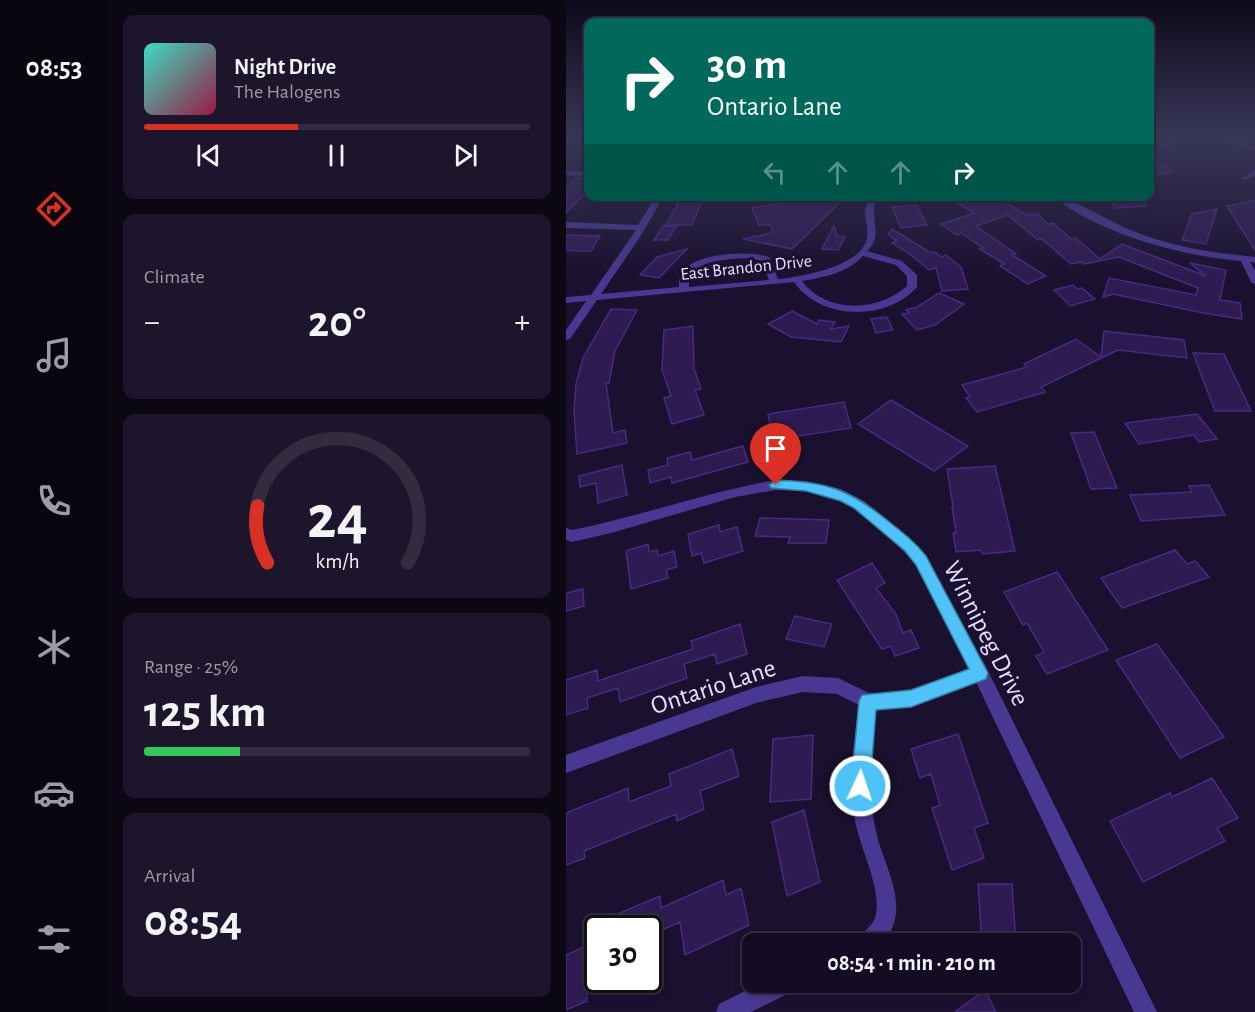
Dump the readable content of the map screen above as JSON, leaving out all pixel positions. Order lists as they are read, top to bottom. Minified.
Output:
{"streets":{"street":["East Brandon Drive","Winnipeg Drive","Ontario Lane"]},"crossings":[["Winnipeg Drive","Ontario Lane"]],"page":{"tabs":"08:53","turn":["30 m","Ontario Lane"],"song":["Night Drive","The Halogens"],"tile":["Climate",["Range · 25%","125 km"],["Arrival","08:54"]],"heat":["−","20°","+"],"limit":"30","trip":"08:54 · 1 min · 210 m","gauge":["24","km/h"]}}
